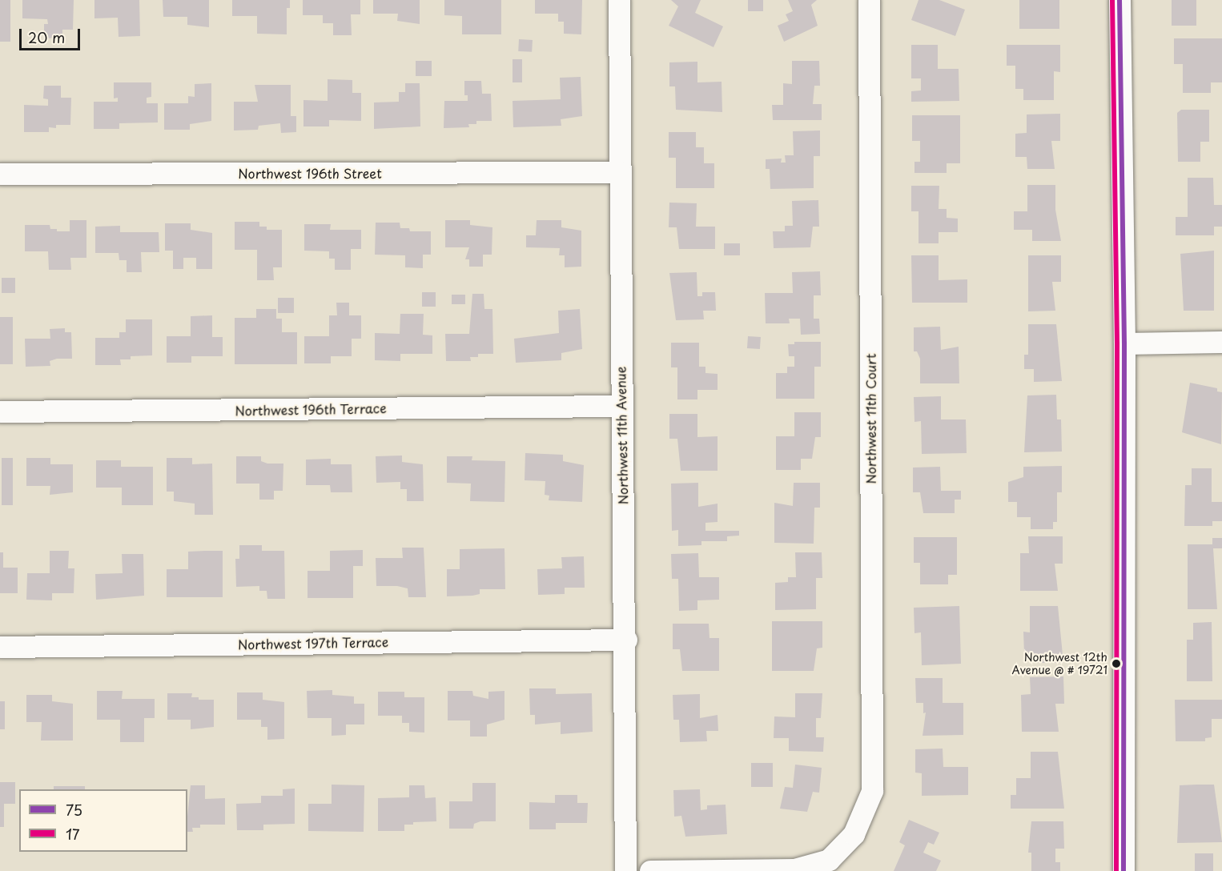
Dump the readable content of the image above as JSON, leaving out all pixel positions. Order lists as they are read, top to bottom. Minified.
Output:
{"streets":{"street":["Northwest 196th Street","Northwest 196th Terrace","Northwest 11th Court","Northwest 11th Avenue","Northwest 197th Terrace"]},"crossings":[["Northwest 196th Street","Northwest 11th Avenue"],["Northwest 196th Terrace","Northwest 11th Avenue"],["Northwest 11th Avenue","Northwest 197th Terrace"]],"places":["Northwest 12th Avenue @ # 19721"],"lines":["transit line 75","transit line 17"],"legend":["75","17"],"scale_bar":"20 m"}
